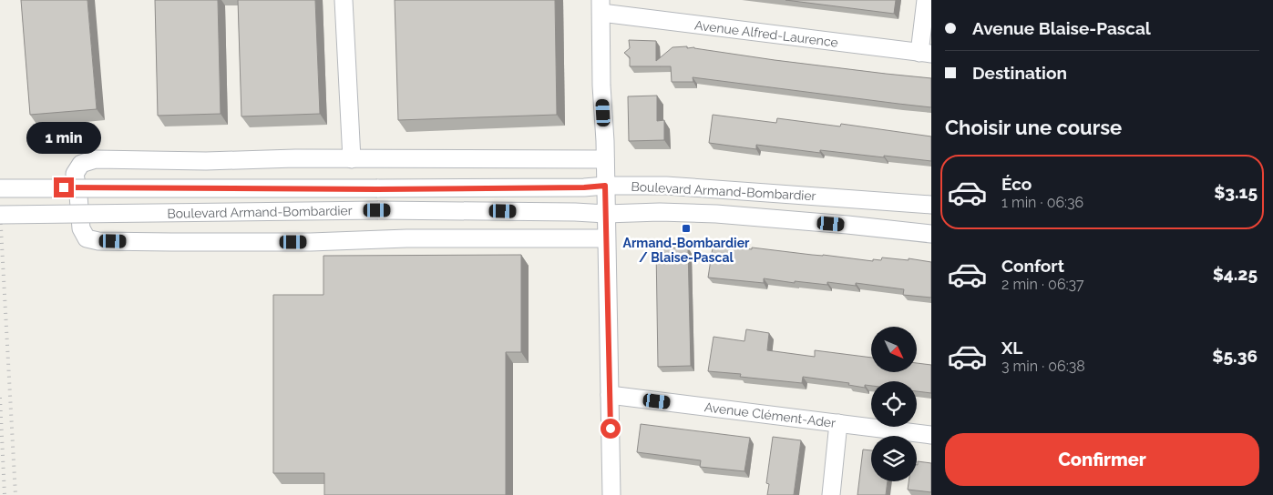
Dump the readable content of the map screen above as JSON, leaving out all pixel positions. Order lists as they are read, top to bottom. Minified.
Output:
{"streets":{"street":["Avenue Alfred-Laurence","Boulevard Armand-Bombardier","Avenue Clément-Ader"]},"places":{"transit":["Armand-Bombardier / Blaise-Pascal"]},"north":"bottom right","page":{"banner":["Avenue Blaise-Pascal","Destination"],"heading":"Choisir une course","bubble":"1 min","list":[{"name":"Éco","note":"1 min · 06:36","value":"$3.15"},{"name":"Confort","note":"2 min · 06:37","value":"$4.25"},{"name":"XL","note":"3 min · 06:38","value":"$5.36"}],"buttons":"Confirmer"}}
